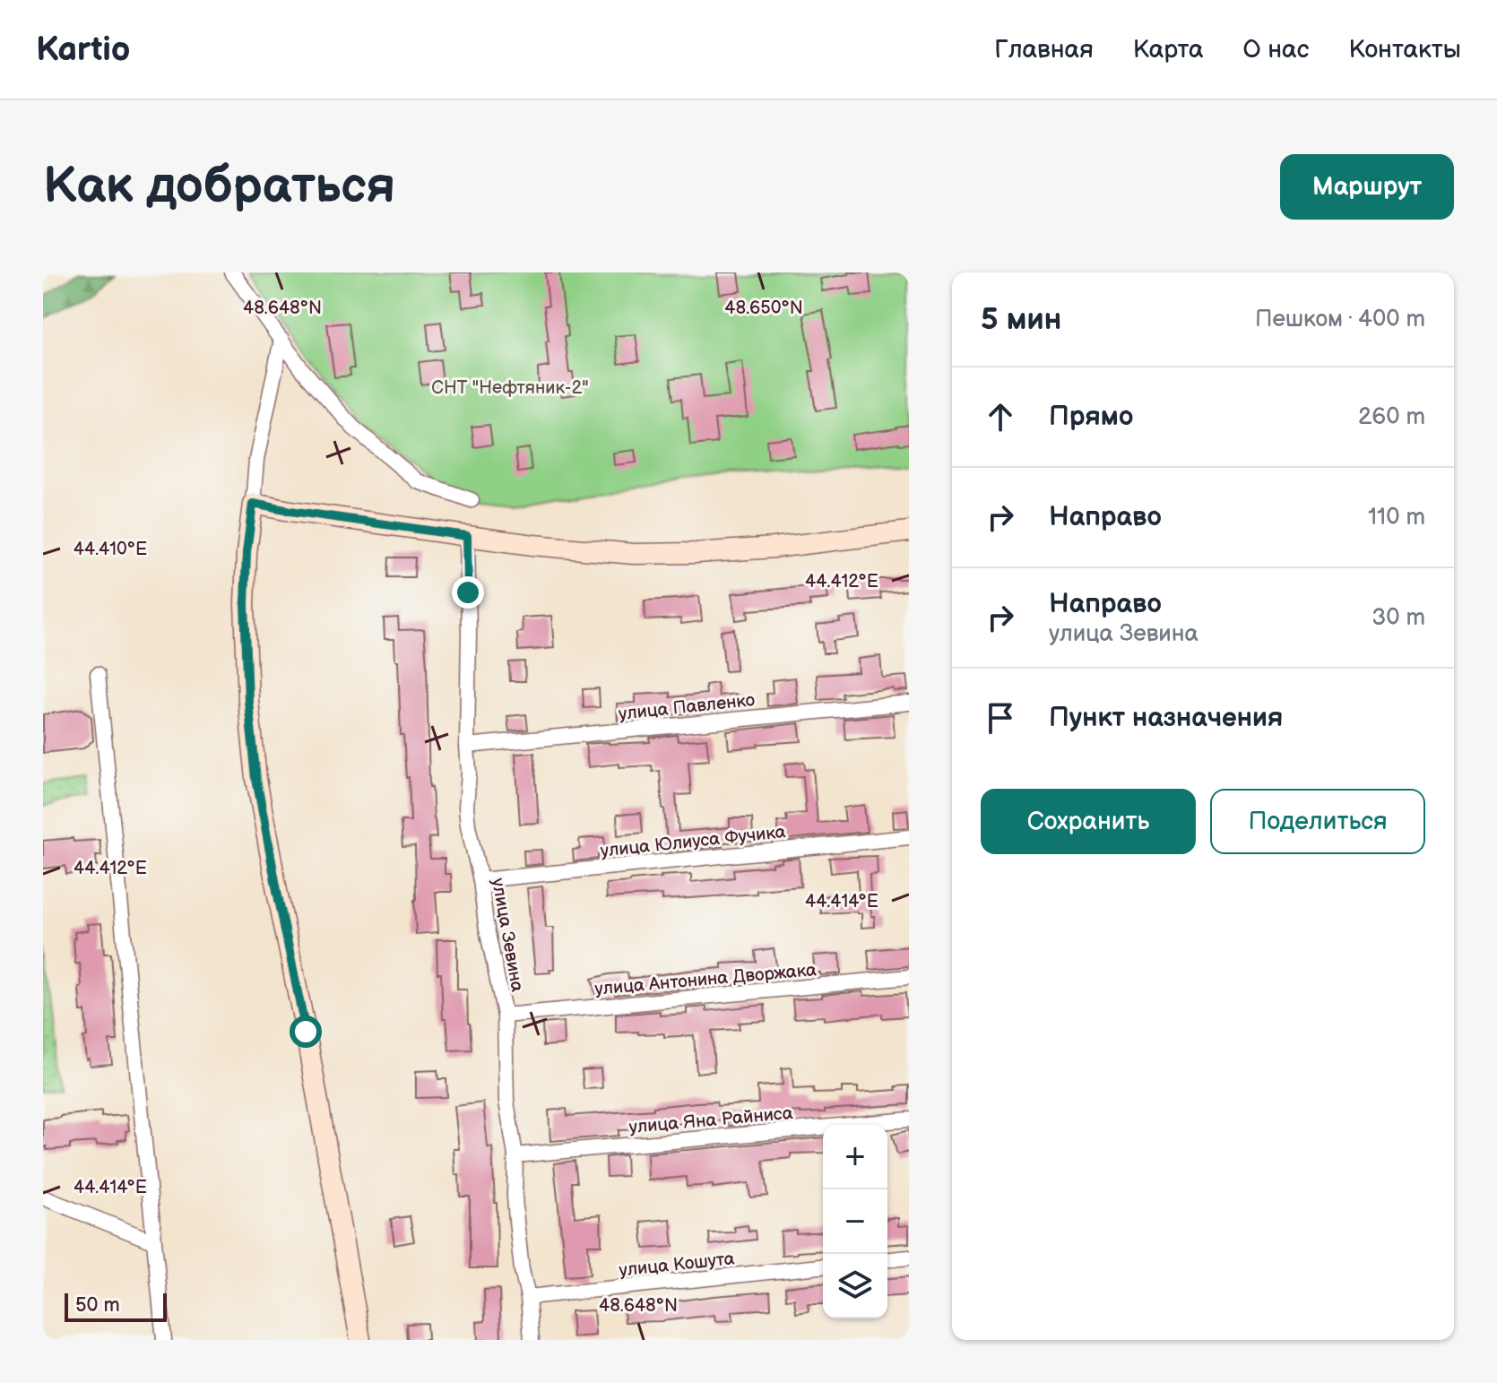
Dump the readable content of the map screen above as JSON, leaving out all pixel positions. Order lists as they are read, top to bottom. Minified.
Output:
{"streets":{"street":["улица Павленко","улица Юлиуса Фучика","улица Зевина","улица Антонина Дворжака","улица Яна Райниса","улица Кошута"]},"crossings":[["улица Павленко","улица Зевина"],["улица Юлиуса Фучика","улица Зевина"],["улица Зевина","улица Антонина Дворжака"],["улица Зевина","улица Яна Райниса"],["улица Зевина","улица Кошута"]],"parks":["СНТ \"Нефтяник-2\""],"scale_bar":"50 m","page":{"header":"Kartio","nav":["Главная","Карта","О нас","Контакты"],"buttons":["Маршрут",["Сохранить","Поделиться"]],"title":"Как добраться","heading":["5 мин","Пешком · 400 m"],"list":[["Прямо","260 m"],["Направо","110 m"],["Направо","улица Зевина","30 m"],"Пункт назначения"],"map_buttons":["+","−"],"scale":"50 m"},"coordinates":["48.650°N","48.648°N","44.410°E","44.412°E","44.414°E"]}
